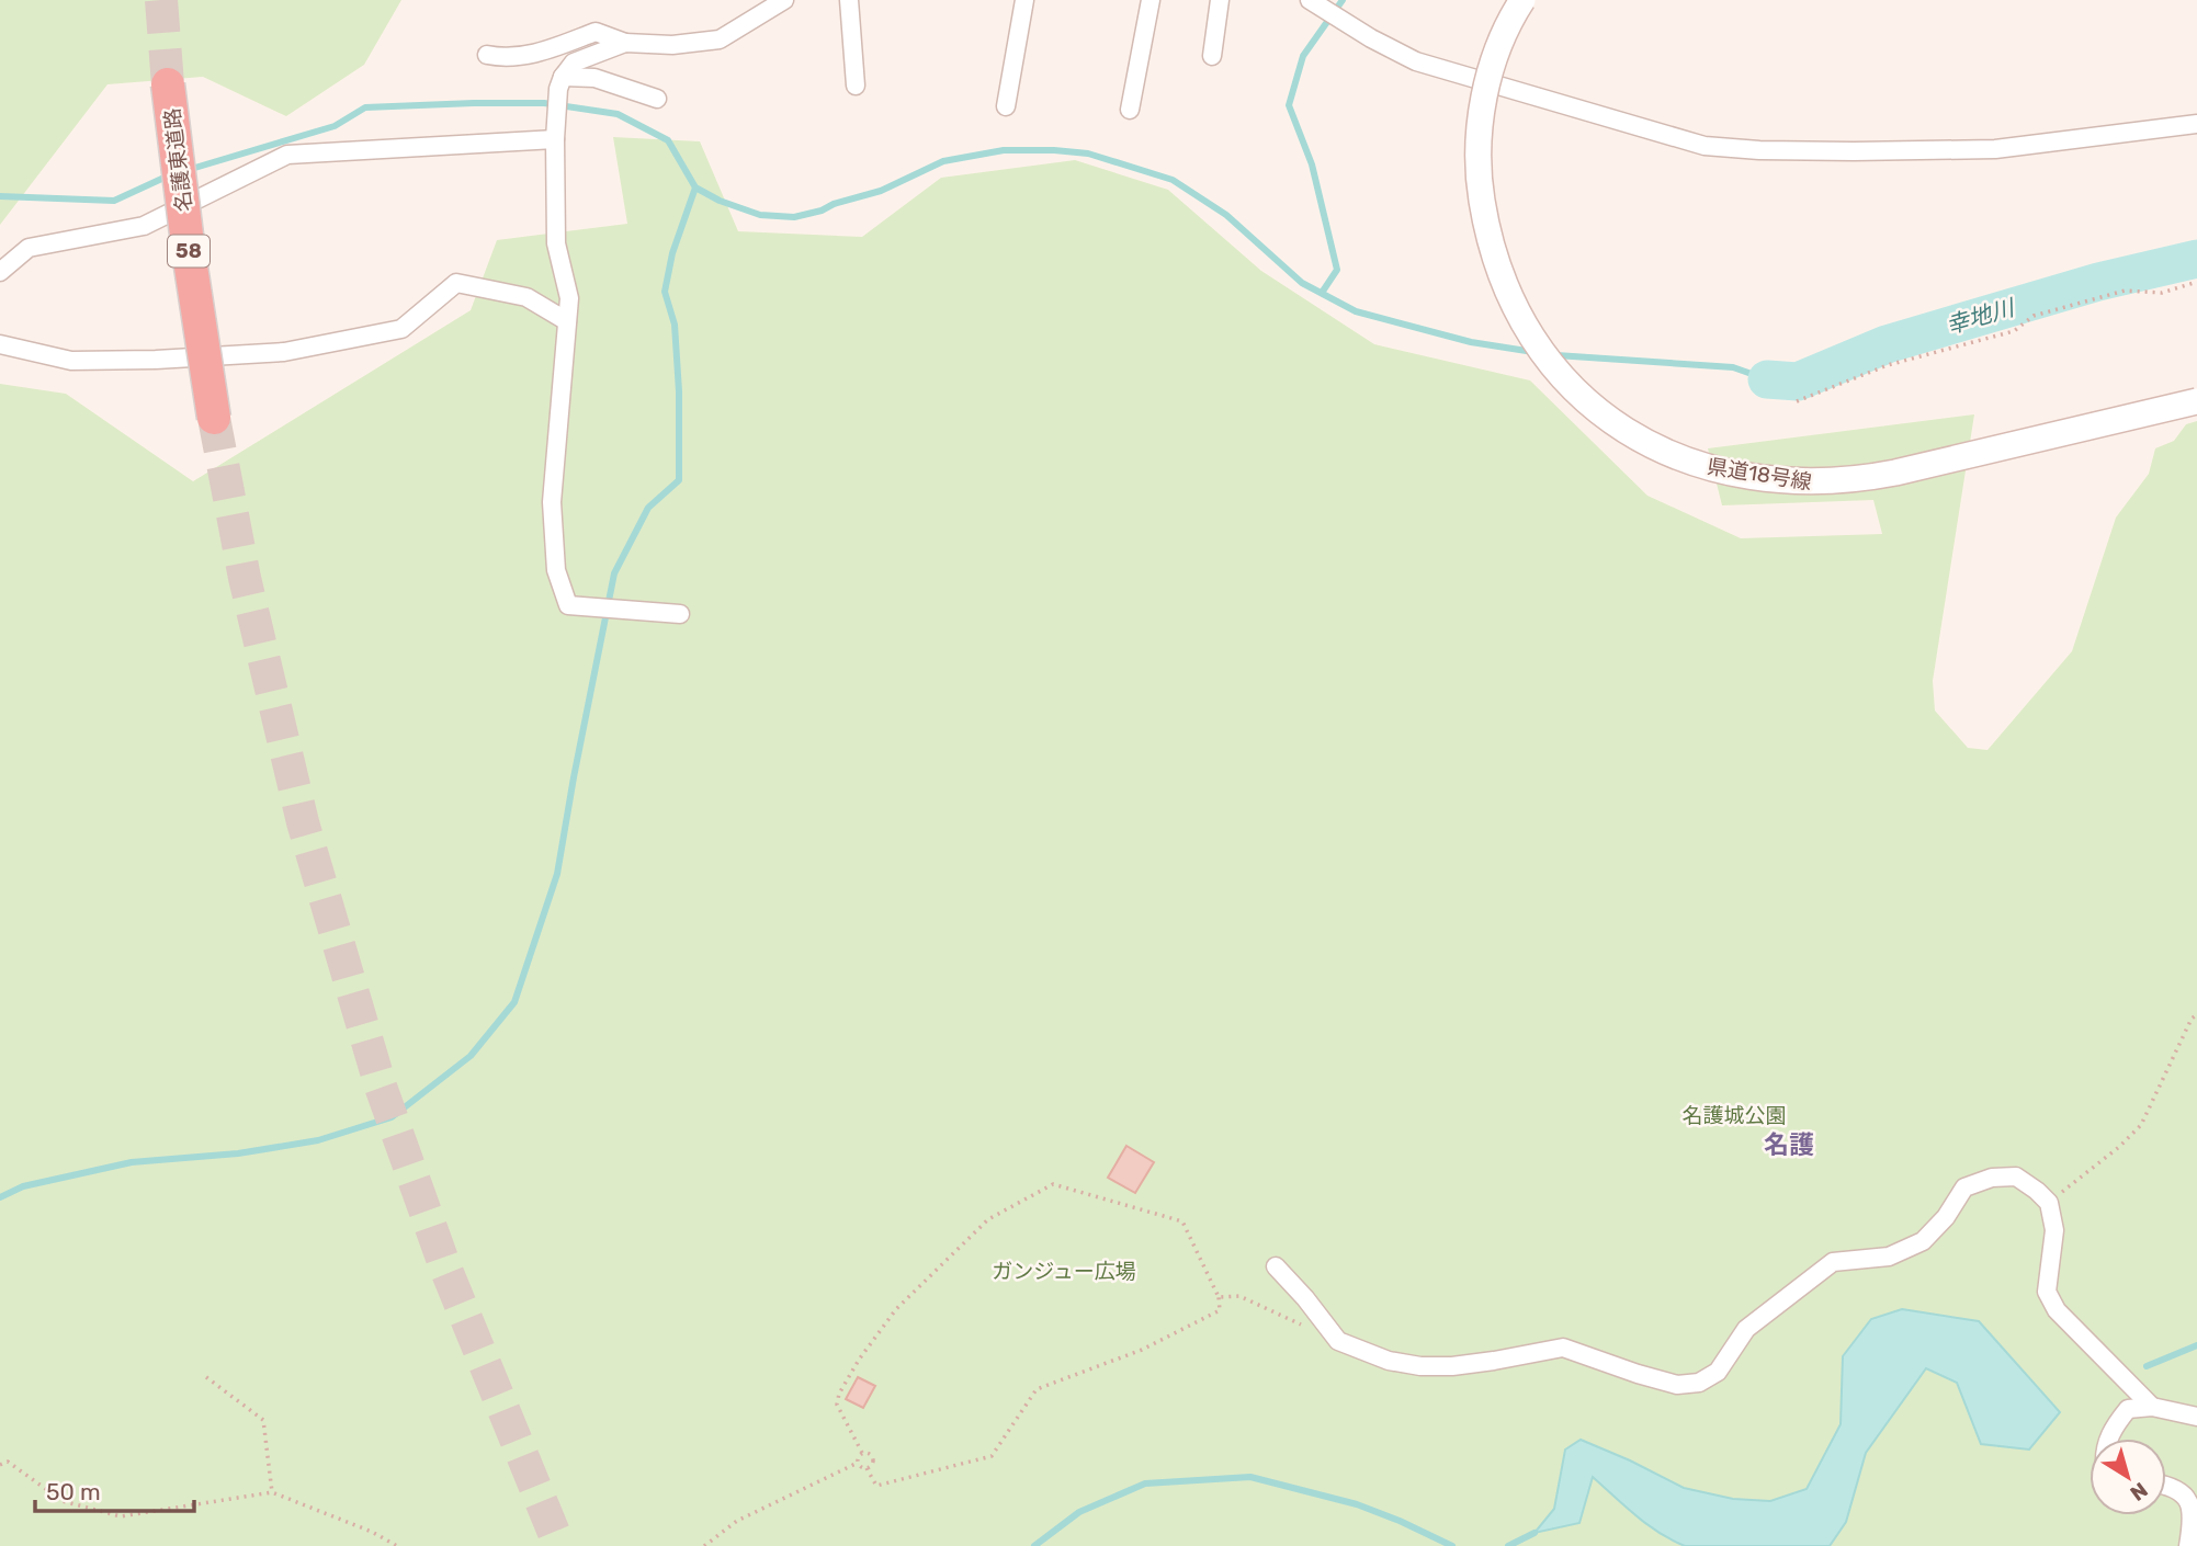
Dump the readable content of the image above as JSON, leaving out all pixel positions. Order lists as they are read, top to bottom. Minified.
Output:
{"streets":{"highway":["名護東道路","58"],"main road":["県道18号線"]},"districts":["名護"],"water":["幸地川"],"parks":["名護城公園","ガンジュー広場"],"scale_bar":"50 m","north":"bottom right"}
